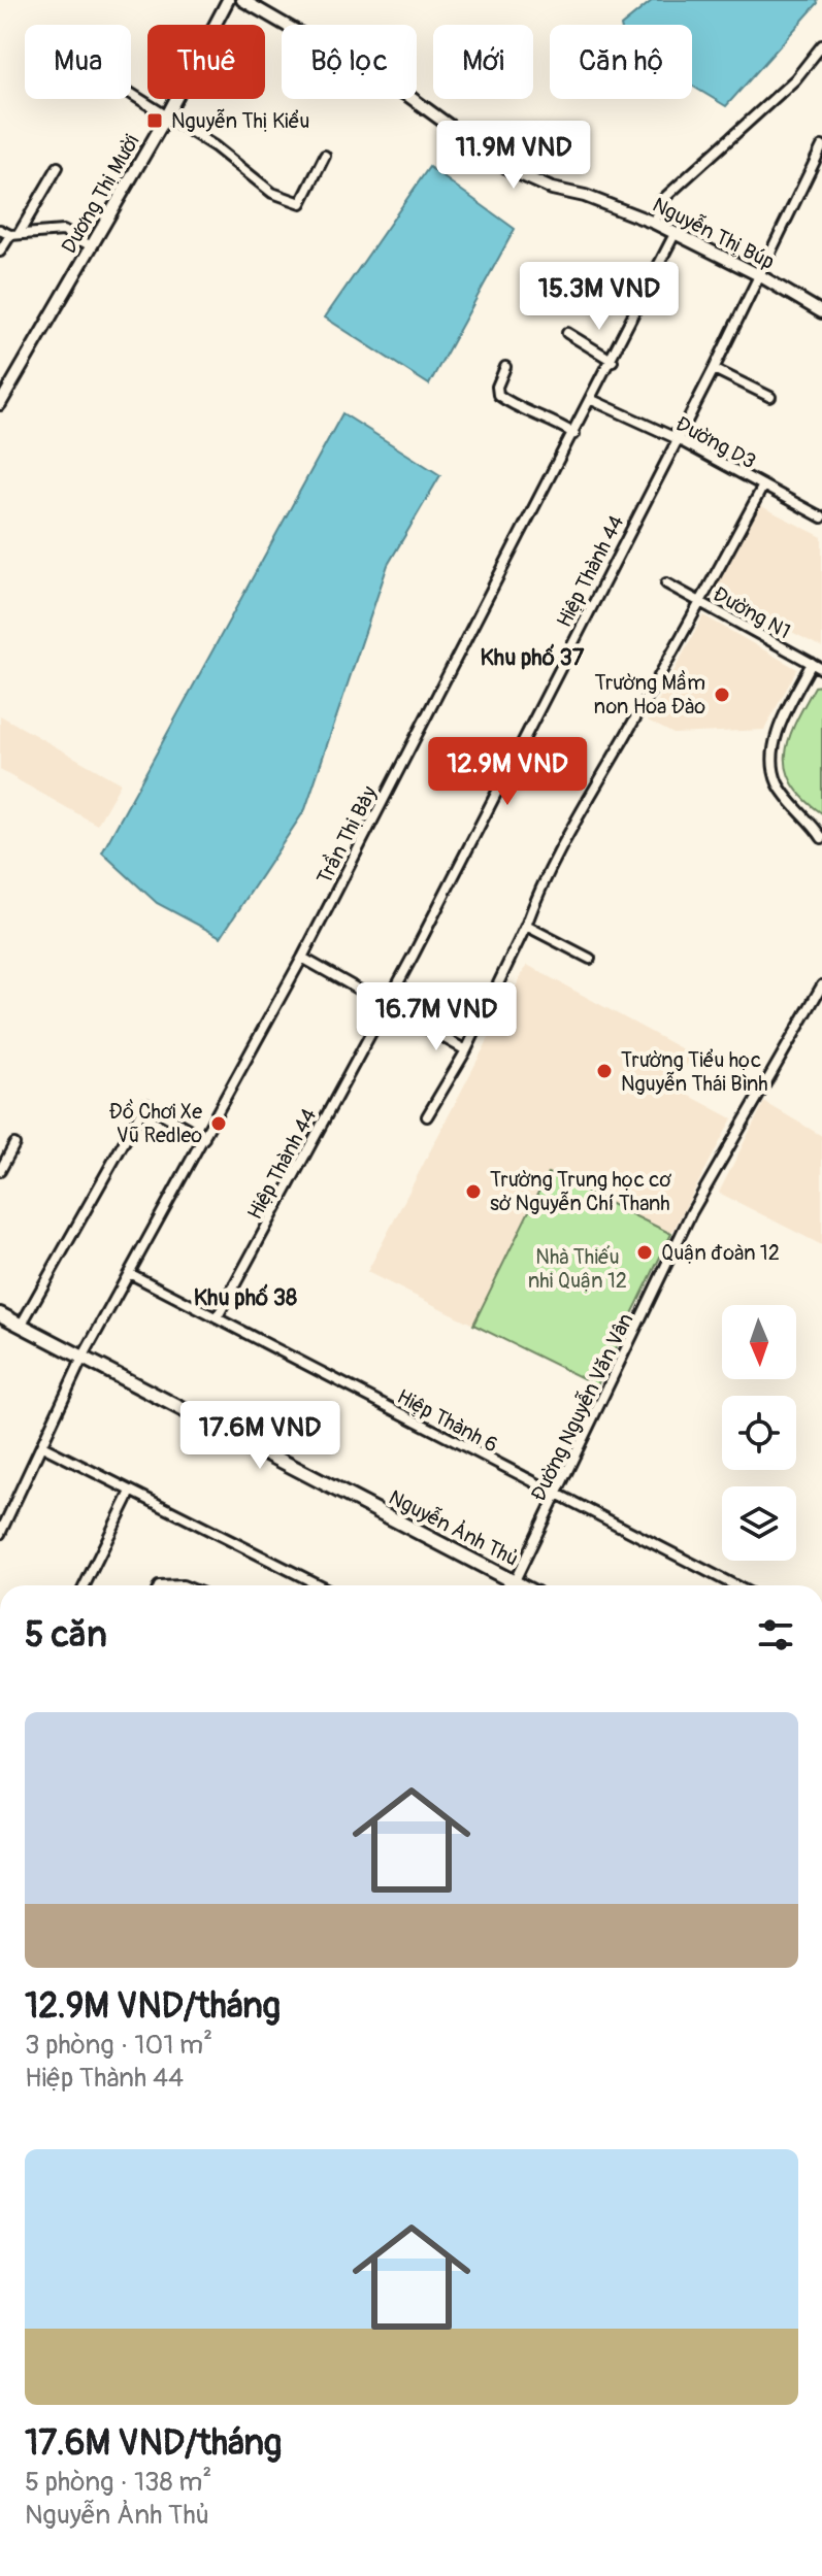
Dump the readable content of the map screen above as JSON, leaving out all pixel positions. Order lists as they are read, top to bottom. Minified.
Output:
{"streets":{"main road":["Nguyễn Ảnh Thủ"],"street":["Dương Thị Mười","Nguyễn Thị Búp","Đường D3","Hiệp Thành 44","Đường N1","Trần Thị Bảy","Đường Nguyễn Văn Vân","Hiệp Thành 6"]},"crossings":[["Nguyễn Thị Búp","Hiệp Thành 44"],["Nguyễn Thị Búp","Trần Thị Bảy"],["Đường D3","Hiệp Thành 44"],["Đường D3","Trần Thị Bảy"],["Hiệp Thành 44","Hiệp Thành 6"],["Trần Thị Bảy","Hiệp Thành 6"],["Trần Thị Bảy","Nguyễn Ảnh Thủ"],["Đường Nguyễn Văn Vân","Hiệp Thành 6"]],"districts":["Khu phố 37","Khu phố 38"],"parks":["Nhà Thiếu nhi Quận 12"],"places":{"transit":["Nguyễn Thị Kiểu"],"other":["Trường Mầm non Hoa Đào","Trường Tiểu học Nguyễn Thái Bình","Đồ Chơi Xe Vũ Redleo","Trường Trung học cơ sở Nguyễn Chí Thanh","Quận đoàn 12"]},"north":"bottom","page":{"chip":["Mua","Thuê","Bộ lọc","Mới","Căn hộ"],"price":["11.9M VND","15.3M VND","12.9M VND","16.7M VND","17.6M VND"],"heading":"5 căn","list":[{"name":"12.9M VND/tháng","note":"3 phòng · 101 m² · Hiệp Thành 44"},{"name":"17.6M VND/tháng","note":"5 phòng · 138 m² · Nguyễn Ảnh Thủ"}]}}
